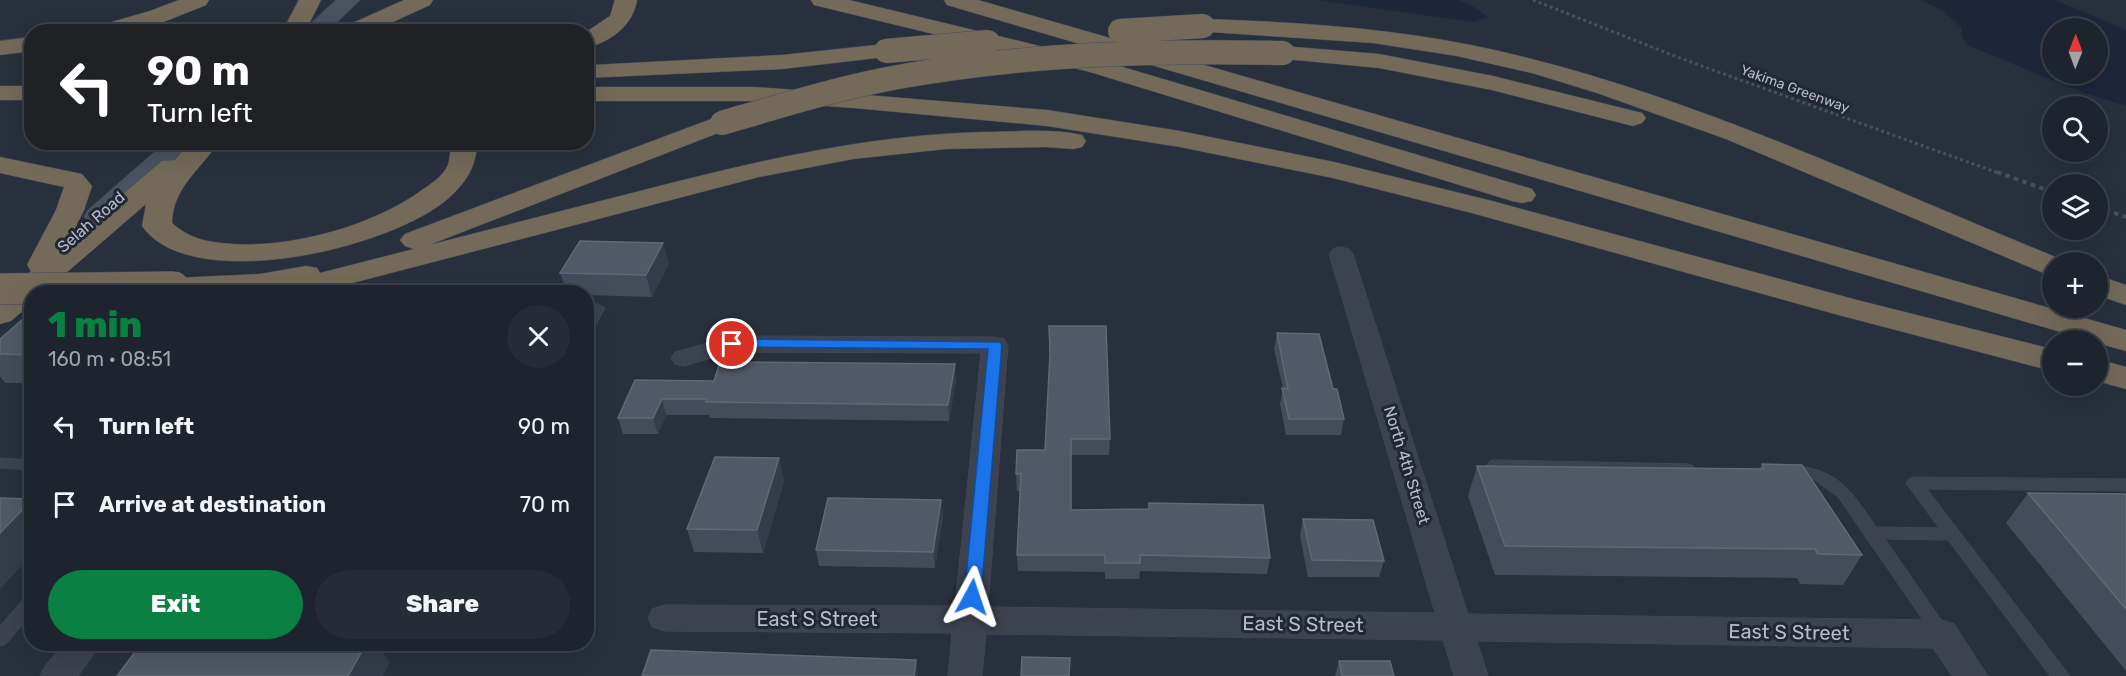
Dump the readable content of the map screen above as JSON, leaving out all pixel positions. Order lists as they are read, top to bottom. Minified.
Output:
{"streets":{"main road":["Selah Road"],"street":["North 4th Street","East S Street"],"path":["Yakima Greenway"]},"crossings":[["North 4th Street","East S Street"]],"north":"top","page":{"map_buttons":["+","−"],"turn":["90 m","Turn left"],"heading":["1 min","160 m · 08:51"],"list":[{"name":"Turn left","value":"90 m"},{"name":"Arrive at destination","value":"70 m"}],"buttons":["Exit","Share"]}}
